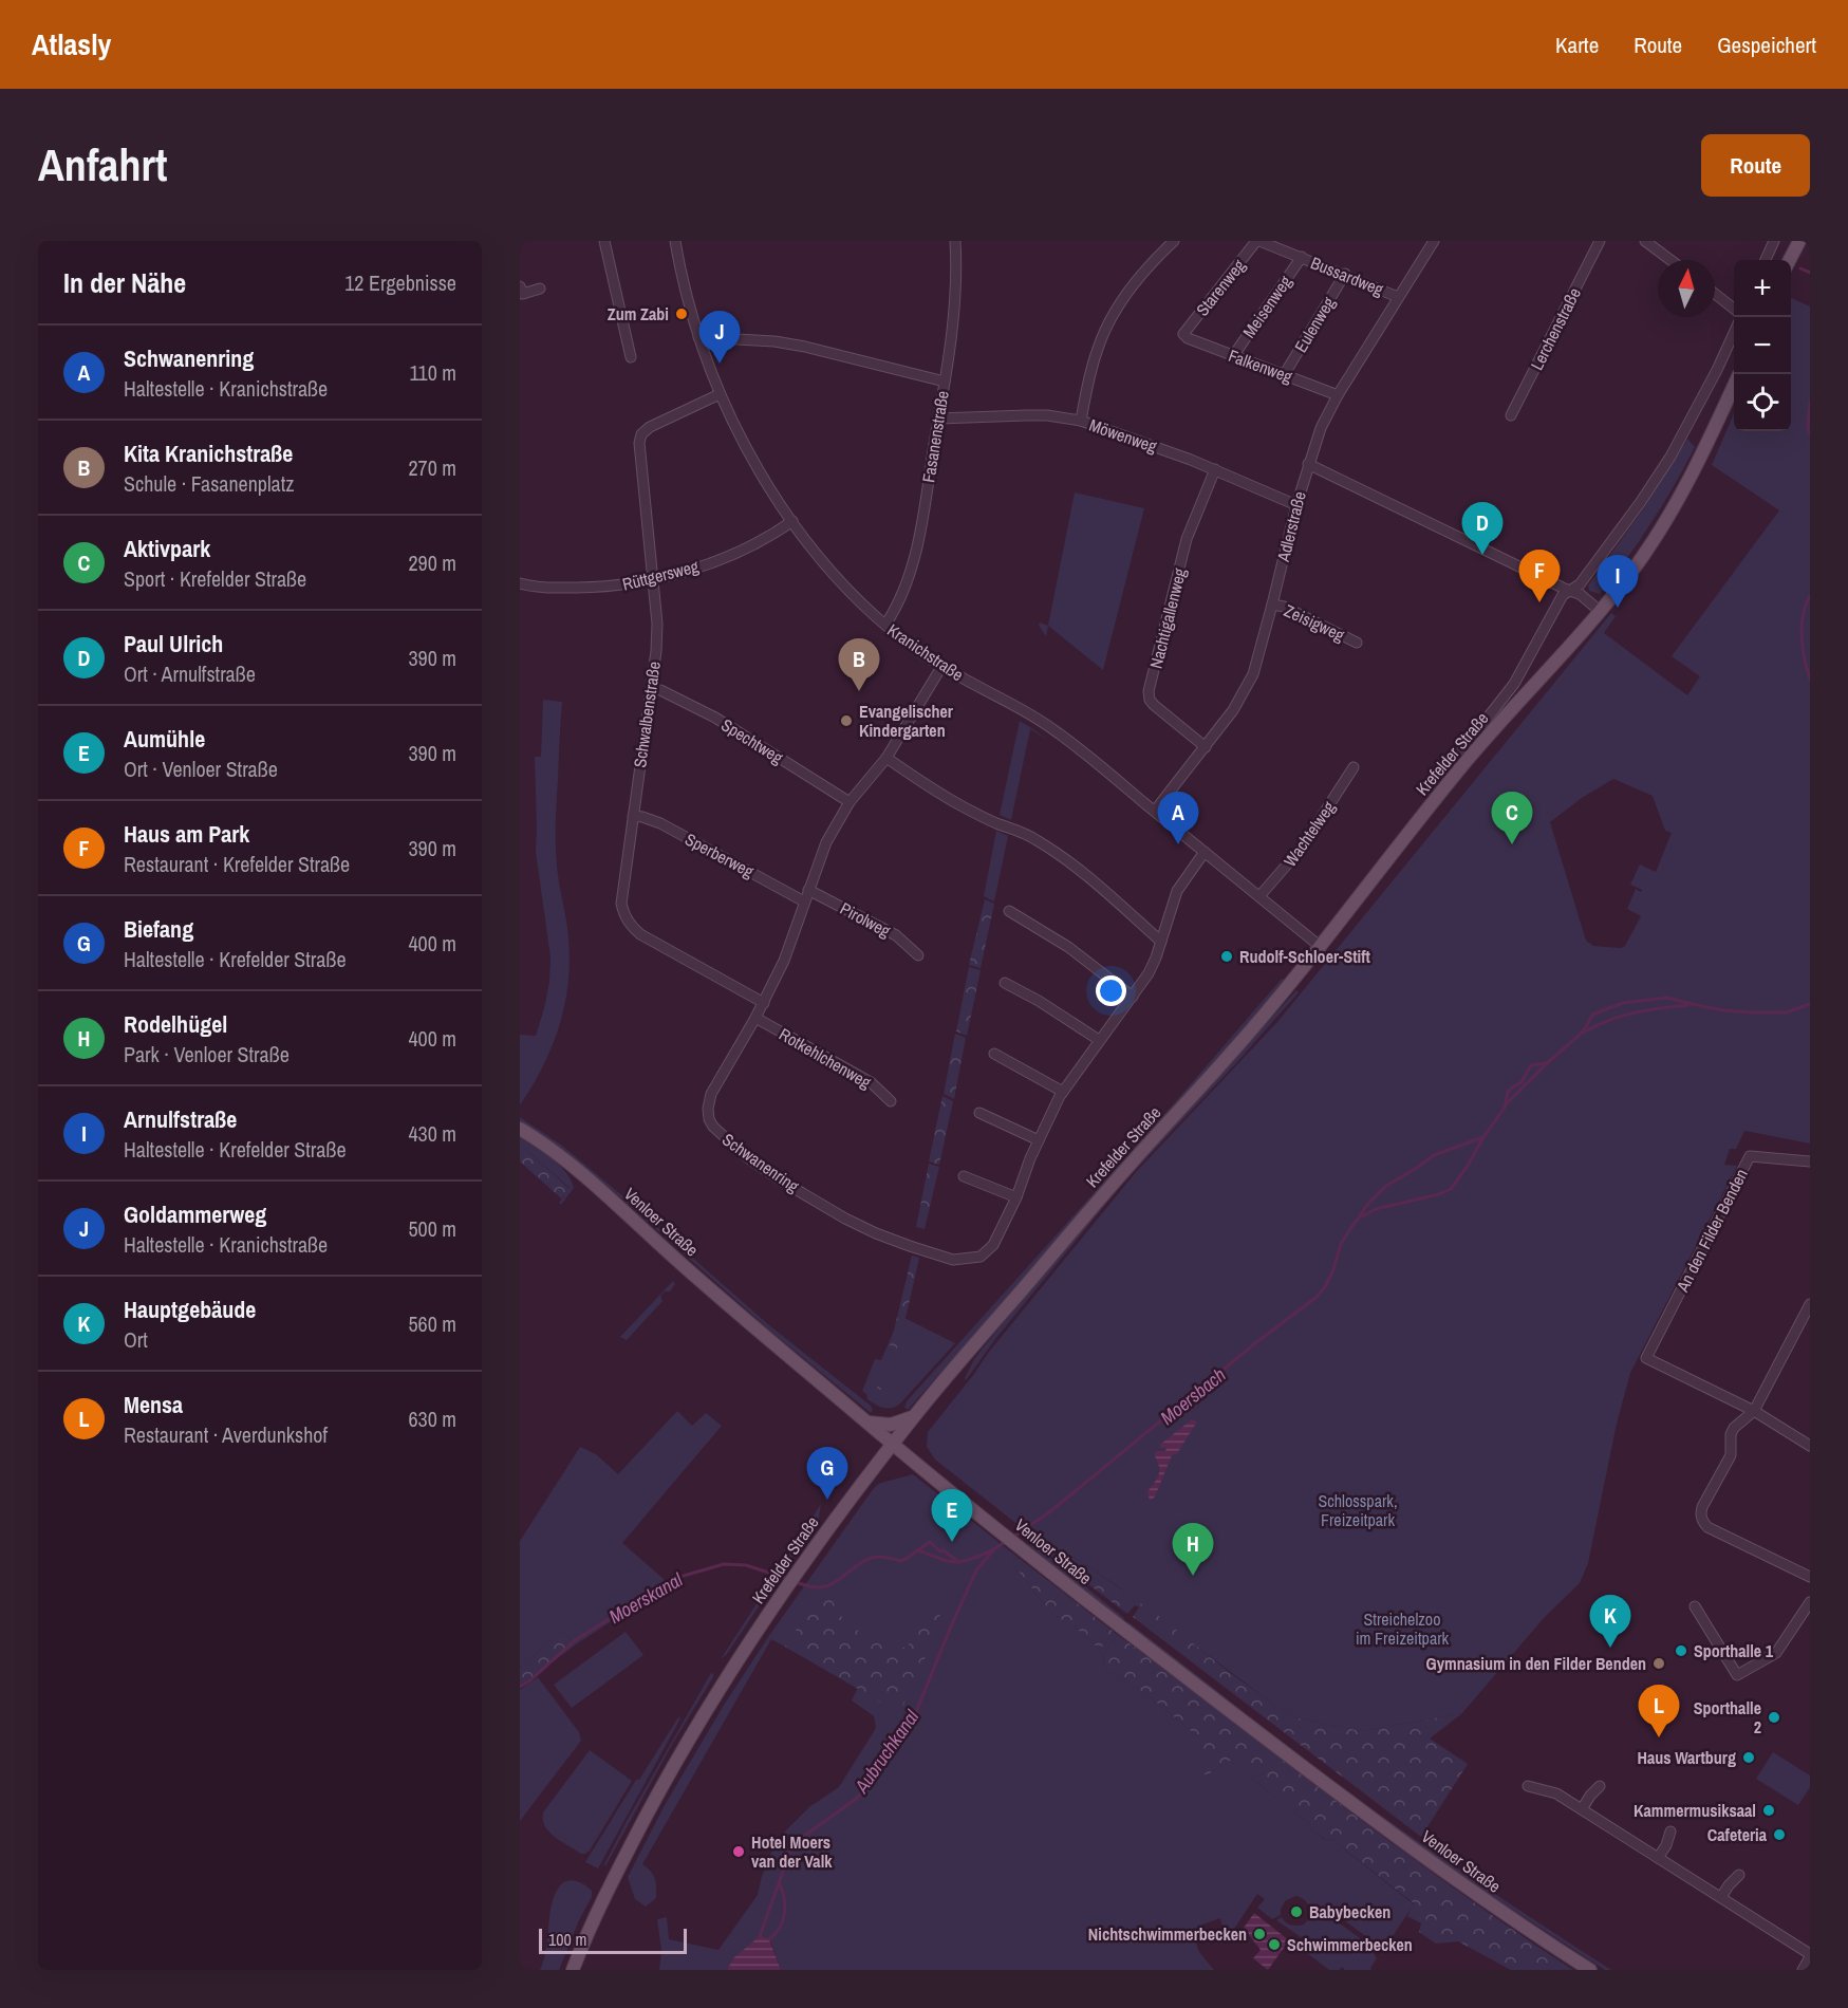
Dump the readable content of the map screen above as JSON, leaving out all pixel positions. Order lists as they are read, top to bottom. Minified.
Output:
{"streets":{"main road":["Krefelder Straße","Venloer Straße"],"street":["Bussardweg","Starenweg","Meisenweg","Eulenweg","Lerchenstraße","Falkenweg","Möwenweg","Fasanenstraße","Adlerstraße","Rüttgersweg","Nachtigallenweg","Zeisigweg","Kranichstraße","Schwalbenstraße","Spechtweg","Wachtelweg","Sperberweg","Pirolweg","Rotkehlchenweg","Schwanenring","An den Filder Benden"]},"crossings":[["Bussardweg","Starenweg"],["Bussardweg","Meisenweg"],["Bussardweg","Eulenweg"],["Bussardweg","Adlerstraße"],["Starenweg","Falkenweg"],["Meisenweg","Falkenweg"],["Eulenweg","Falkenweg"],["Falkenweg","Adlerstraße"],["Möwenweg","Fasanenstraße"],["Möwenweg","Adlerstraße"],["Möwenweg","Nachtigallenweg"],["Fasanenstraße","Kranichstraße"],["Adlerstraße","Nachtigallenweg"],["Adlerstraße","Zeisigweg"],["Adlerstraße","Kranichstraße"],["Rüttgersweg","Kranichstraße"],["Rüttgersweg","Schwalbenstraße"],["Kranichstraße","Schwalbenstraße"],["Kranichstraße","Krefelder Straße"],["Kranichstraße","Wachtelweg"],["Kranichstraße","Schwanenring"],["Schwalbenstraße","Spechtweg"],["Schwalbenstraße","Sperberweg"],["Schwalbenstraße","Schwanenring"],["Spechtweg","Schwanenring"],["Krefelder Straße","Venloer Straße"],["Sperberweg","Schwanenring"],["Pirolweg","Schwanenring"],["Rotkehlchenweg","Schwanenring"]],"water":["Moersbach","Moerskanal","Aubruchkanal"],"parks":["Schlosspark, Freizeitpark","Streichelzoo im Freizeitpark"],"places":["Zum Zabi","Evangelischer Kindergarten","Rudolf-Schloer-Stift","Sporthalle 1","Gymnasium in den Filder Benden","Sporthalle 2","Haus Wartburg","Kammermusiksaal","Cafeteria","Hotel Moers van der Valk","Babybecken","Nichtschwimmerbecken","Schwimmerbecken"],"scale_bar":"100 m","north":"top","page":{"header":"Atlasly","nav":["Karte","Route","Gespeichert"],"buttons":"Route","title":"Anfahrt","heading":["In der Nähe","12 Ergebnisse"],"map_buttons":["+","−"],"pins":["J","D","F","I","B","A","C","G","E","H","K","L"],"list":[{"mark":"A","name":"Schwanenring","note":"Haltestelle · Kranichstraße","value":"110 m"},{"mark":"B","name":"Kita Kranichstraße","note":"Schule · Fasanenplatz","value":"270 m"},{"mark":"C","name":"Aktivpark","note":"Sport · Krefelder Straße","value":"290 m"},{"mark":"D","name":"Paul Ulrich","note":"Ort · Arnulfstraße","value":"390 m"},{"mark":"E","name":"Aumühle","note":"Ort · Venloer Straße","value":"390 m"},{"mark":"F","name":"Haus am Park","note":"Restaurant · Krefelder Straße","value":"390 m"},{"mark":"G","name":"Biefang","note":"Haltestelle · Krefelder Straße","value":"400 m"},{"mark":"H","name":"Rodelhügel","note":"Park · Venloer Straße","value":"400 m"},{"mark":"I","name":"Arnulfstraße","note":"Haltestelle · Krefelder Straße","value":"430 m"},{"mark":"J","name":"Goldammerweg","note":"Haltestelle · Kranichstraße","value":"500 m"},{"mark":"K","name":"Hauptgebäude","note":"Ort","value":"560 m"},{"mark":"L","name":"Mensa","note":"Restaurant · Averdunkshof","value":"630 m"}],"scale":"100 m"}}
